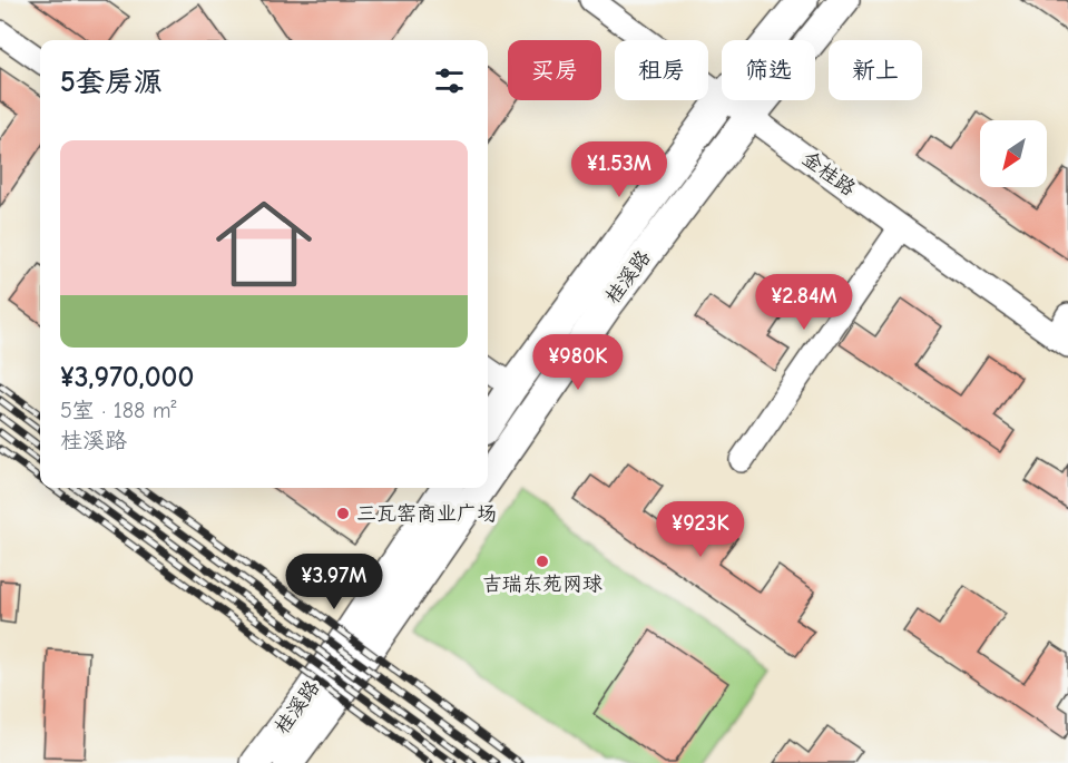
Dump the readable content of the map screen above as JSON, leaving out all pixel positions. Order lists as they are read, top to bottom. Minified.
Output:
{"streets":{"main road":["桂溪路"],"street":["金桂路"]},"crossings":[["金桂路","桂溪路"]],"places":["三瓦窑商业广场","吉瑞东苑网球"],"north":"bottom left","page":{"chip":["买房","租房","筛选","新上"],"heading":"5套房源","list":[{"name":"¥3,970,000","note":"5室 · 188 m² · 桂溪路"}],"price":["¥1.53M","¥2.84M","¥980K","¥923K","¥3.97M"]}}
